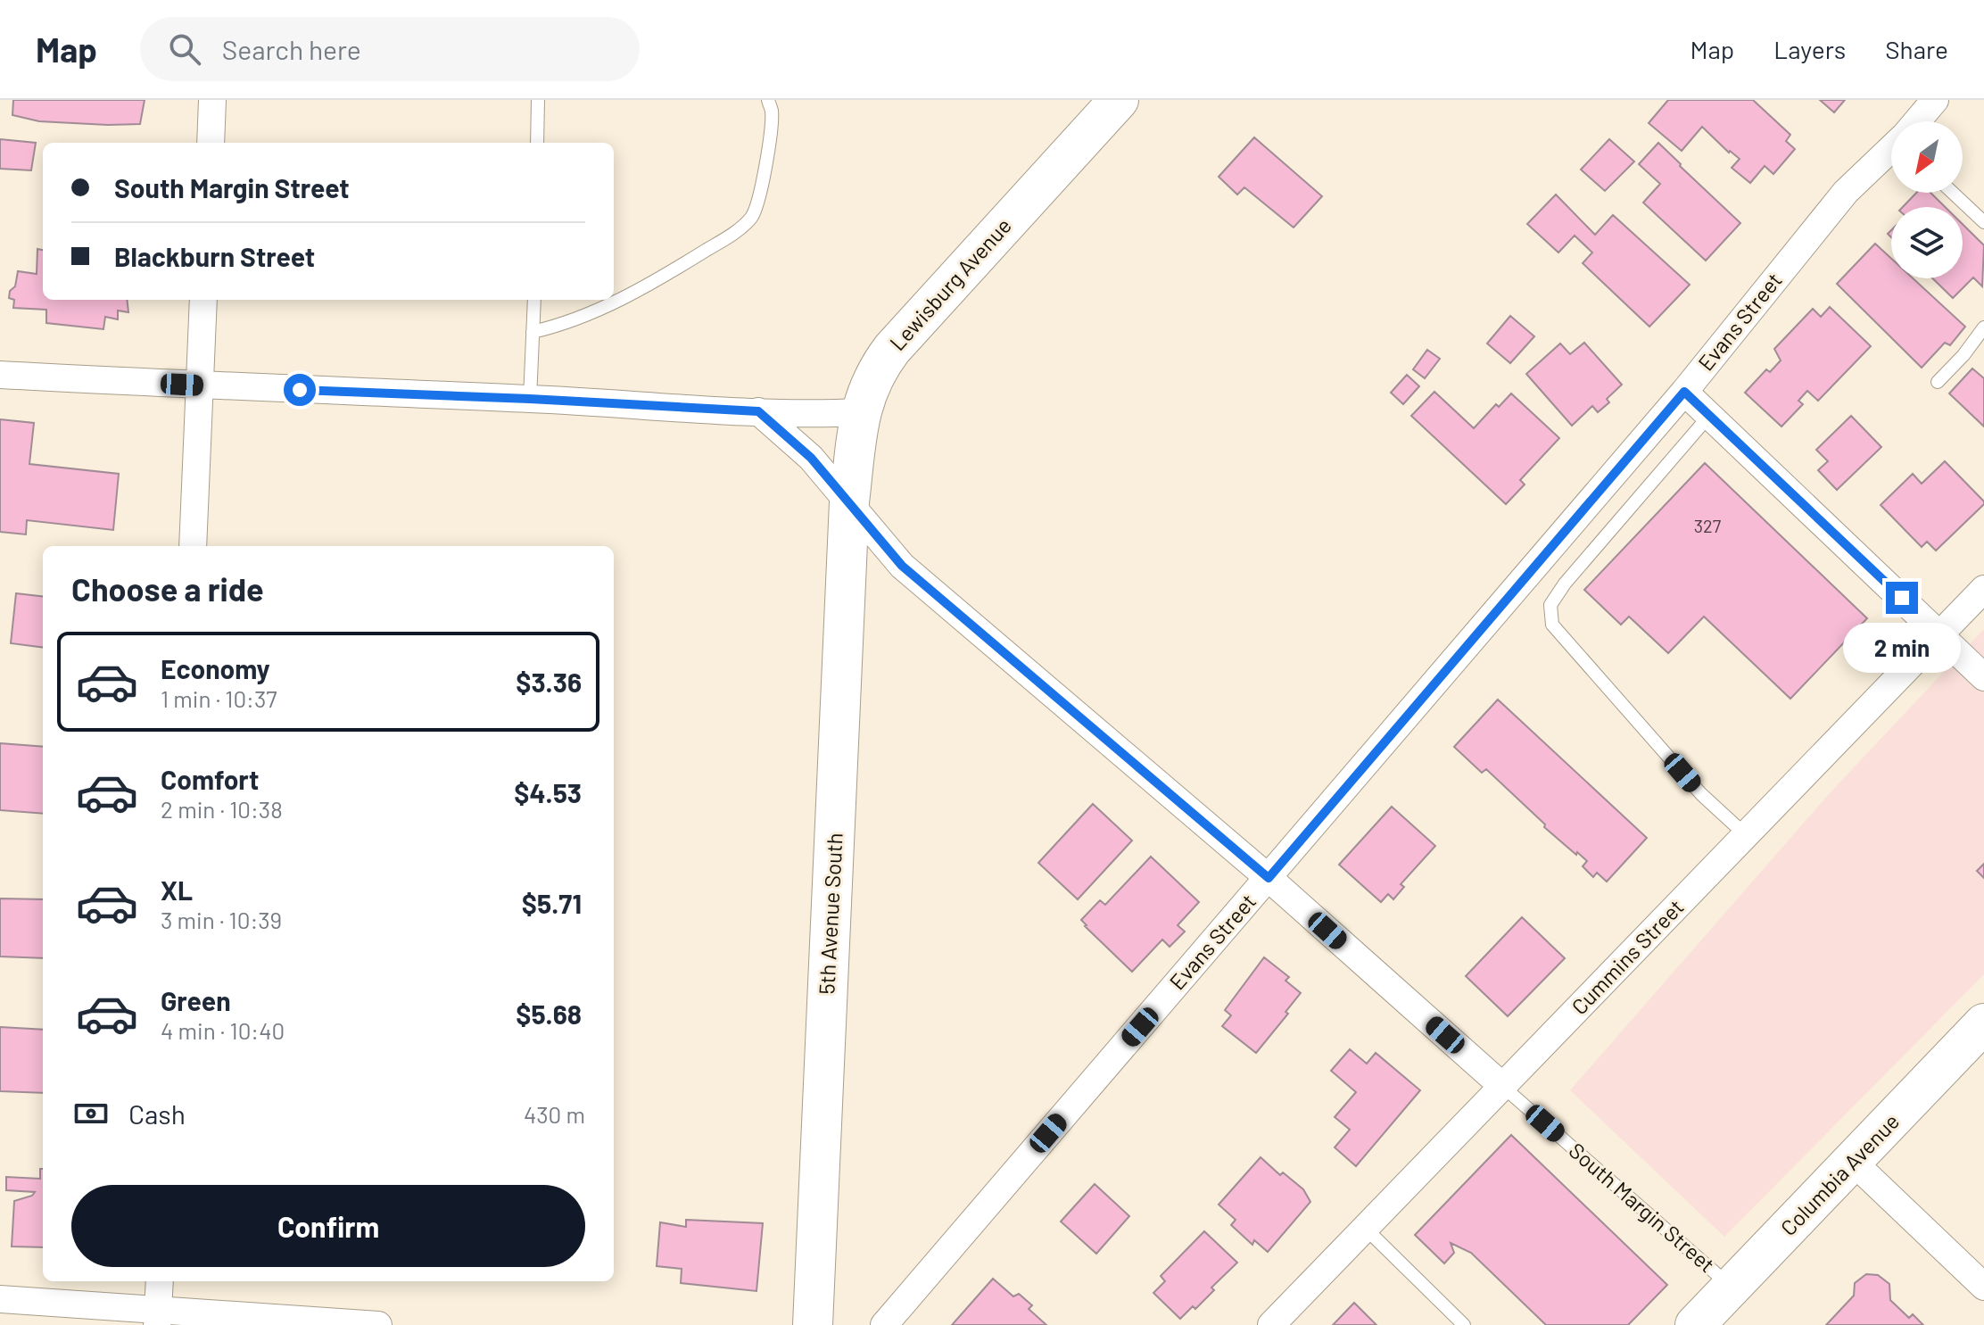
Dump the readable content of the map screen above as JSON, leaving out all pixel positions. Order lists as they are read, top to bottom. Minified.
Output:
{"streets":{"main road":["Lewisburg Avenue","5th Avenue South","Columbia Avenue"],"street":["Evans Street","Cummins Street","South Margin Street"]},"crossings":[["Lewisburg Avenue","5th Avenue South"],["Lewisburg Avenue","South Margin Street"],["Evans Street","South Margin Street"],["5th Avenue South","South Margin Street"],["Cummins Street","South Margin Street"],["Columbia Avenue","South Margin Street"]],"house_numbers":["327"],"north":"bottom left","page":{"header":"Map","search":"Search here","nav":["Map","Layers","Share"],"banner":["South Margin Street","Blackburn Street"],"heading":"Choose a ride","bubble":"2 min","list":[{"name":"Economy","note":"1 min · 10:37","value":"$3.36"},{"name":"Comfort","note":"2 min · 10:38","value":"$4.53"},{"name":"XL","note":"3 min · 10:39","value":"$5.71"},{"name":"Green","note":"4 min · 10:40","value":"$5.68"}],"pay":["Cash","430 m"],"buttons":"Confirm"}}
